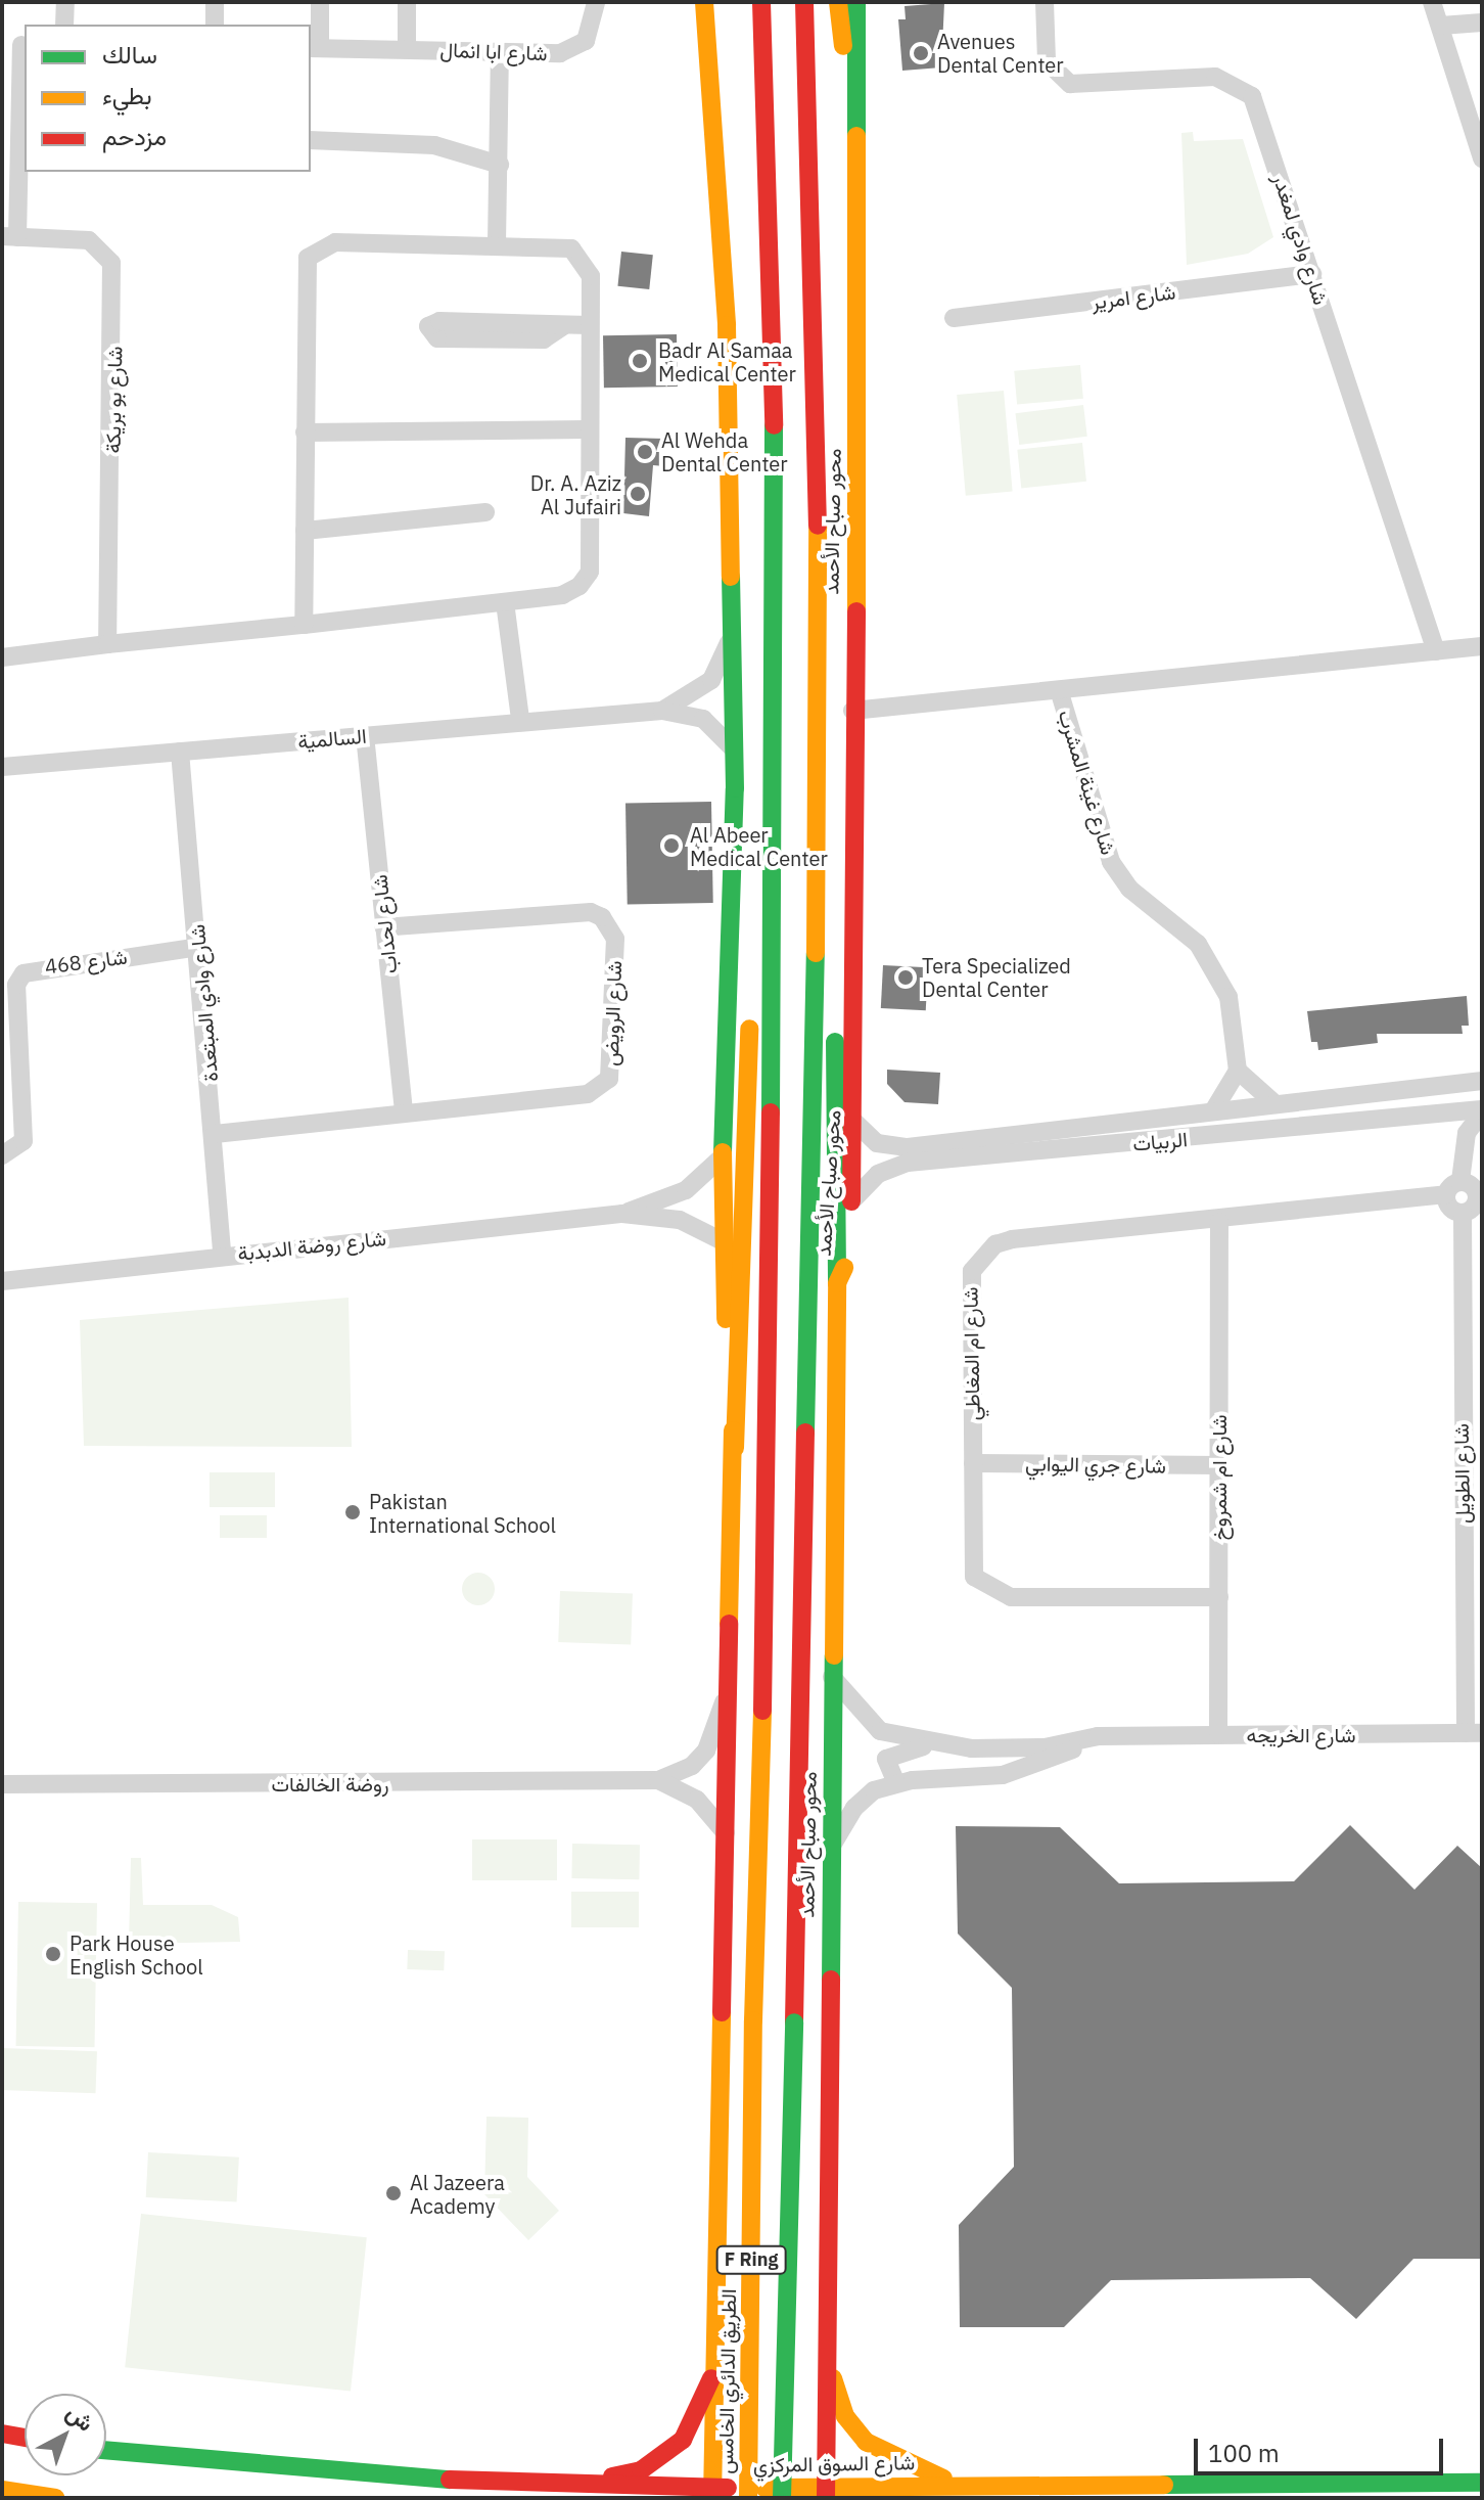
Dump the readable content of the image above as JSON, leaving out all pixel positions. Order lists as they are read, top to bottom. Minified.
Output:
{"streets":{"main road":["محور صباح الأحمد","F Ring","الطريق الدائري الخامس","شارع السوق المركزي"],"street":["شارع ابا انمال","شارع وادي لمغدر","شارع امرير","شارع بو بريكة","السالمية","شارع غينة المشرب","شارع لحداب","شارع 468","شارع وادي المبتعدة","شارع الرويض","الربيات","شارع روضة الدبدبة","شارع ام المغاطي","شارع جري اليوابي","شارع الطويل","شارع ام شمروخ","شارع الخريجه","روضة الخالفات"]},"crossings":[["شارع وادي لمغدر","شارع امرير"],["شارع وادي لمغدر","شارع غينة المشرب"],["محور صباح الأحمد","شارع غينة المشرب"],["محور صباح الأحمد","الربيات"],["محور صباح الأحمد","شارع الخريجه"],["السالمية","شارع لحداب"],["السالمية","شارع وادي المبتعدة"],["شارع لحداب","شارع الرويض"],["شارع 468","شارع وادي المبتعدة"],["شارع وادي المبتعدة","شارع الرويض"],["شارع وادي المبتعدة","شارع روضة الدبدبة"],["شارع ام المغاطي","شارع جري اليوابي"],["شارع ام المغاطي","شارع ام شمروخ"],["شارع جري اليوابي","شارع ام شمروخ"],["شارع الطويل","شارع الخريجه"],["شارع ام شمروخ","شارع الخريجه"],["الطريق الدائري الخامس","شارع السوق المركزي"]],"places":["Avenues Dental Center","Badr Al Samaa Medical Center","Al Wehda Dental Center","Dr. A. Aziz Al Jufairi","Al Abeer Medical Center","Tera Specialized Dental Center","Pakistan International School","Park House English School","Al Jazeera Academy"],"legend":["سالك","بطيء","مزدحم"],"scale_bar":"100 m","north":"top right"}
